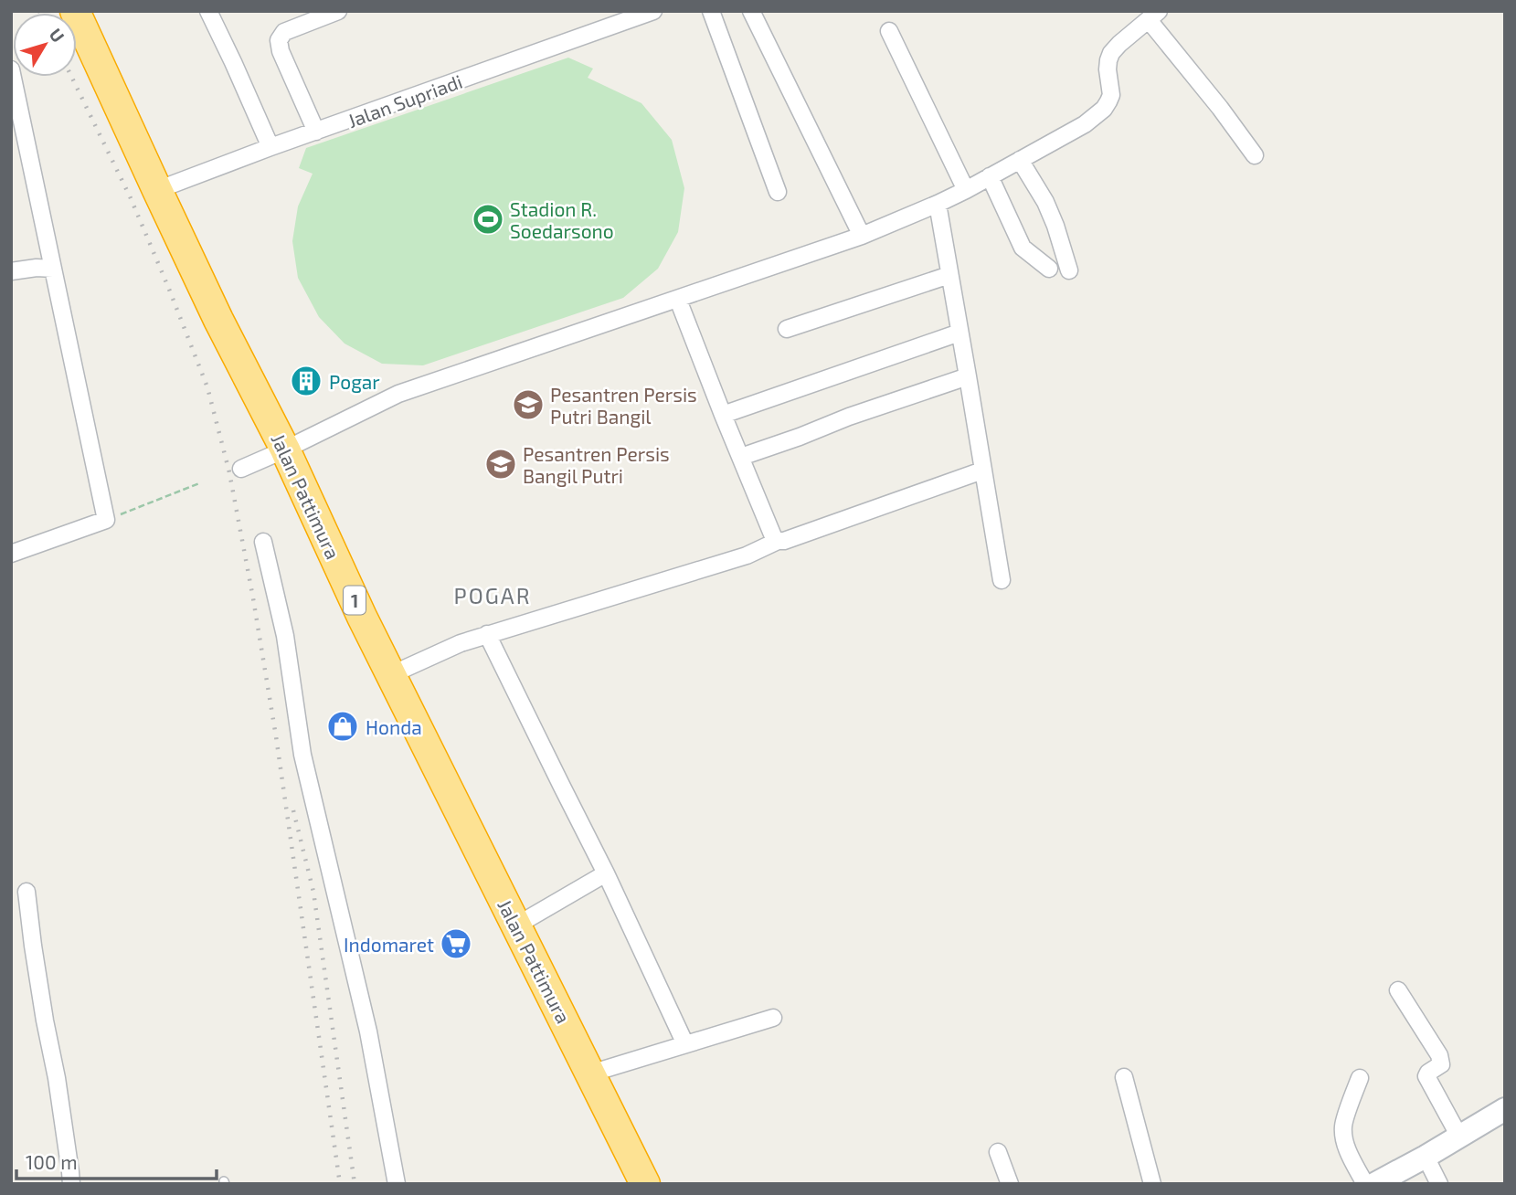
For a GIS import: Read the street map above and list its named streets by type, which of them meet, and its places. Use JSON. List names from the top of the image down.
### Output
{
  "streets": {
    "highway": ["Jalan Pattimura", "1"],
    "street": ["Jalan Supriadi"]
  },
  "crossings": [
    ["Jalan Supriadi", "Jalan Pattimura"]
  ],
  "districts": ["POGAR"],
  "places": {
    "sports": ["Stadion R. Soedarsono"],
    "building": ["Pogar"],
    "school or university": ["Pesantren Persis Putri Bangil", "Pesantren Persis Bangil Putri"],
    "shop": ["Honda"],
    "supermarket": ["Indomaret"]
  },
  "scale_bar": "100 m",
  "north": "top right"
}
